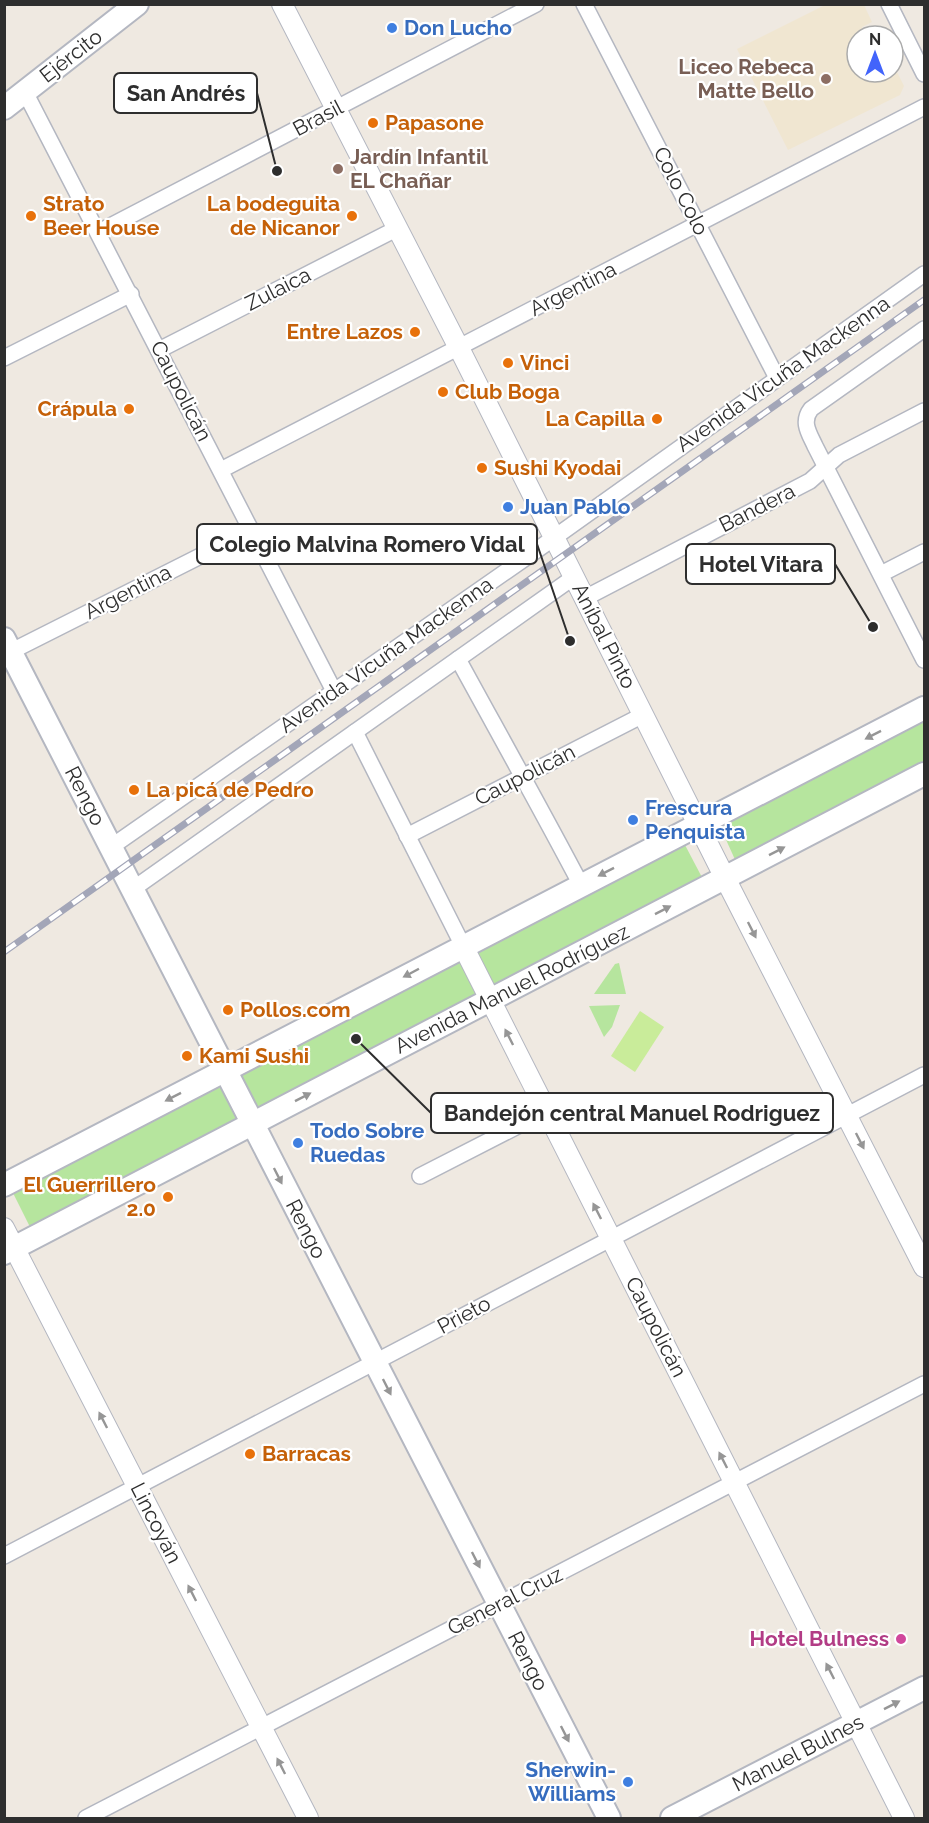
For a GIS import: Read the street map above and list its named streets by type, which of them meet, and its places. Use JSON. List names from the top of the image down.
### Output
{
  "streets": {
    "main road": [
      "Ejército",
      "Rengo",
      "Avenida Manuel Rodríguez",
      "Manuel Bulnes"
    ],
    "street": [
      "Brasil",
      "Colo Colo",
      "Zulaica",
      "Argentina",
      "Avenida Vicuña Mackenna",
      "Caupolicán",
      "Bandera",
      "Aníbal Pinto",
      "Prieto",
      "Lincoyán",
      "General Cruz"
    ]
  },
  "crossings": [
    ["Ejército", "Caupolicán"],
    ["Brasil", "Caupolicán"],
    ["Brasil", "Aníbal Pinto"],
    ["Colo Colo", "Argentina"],
    ["Colo Colo", "Avenida Vicuña Mackenna"],
    ["Zulaica", "Caupolicán"],
    ["Zulaica", "Aníbal Pinto"],
    ["Argentina", "Caupolicán"],
    ["Argentina", "Aníbal Pinto"],
    ["Argentina", "Rengo"],
    ["Avenida Vicuña Mackenna", "Caupolicán"],
    ["Avenida Vicuña Mackenna", "Aníbal Pinto"],
    ["Avenida Vicuña Mackenna", "Rengo"],
    ["Caupolicán", "Aníbal Pinto"],
    ["Caupolicán", "Avenida Manuel Rodríguez"],
    ["Caupolicán", "Prieto"],
    ["Caupolicán", "General Cruz"],
    ["Caupolicán", "Manuel Bulnes"],
    ["Bandera", "Aníbal Pinto"],
    ["Aníbal Pinto", "Avenida Manuel Rodríguez"],
    ["Aníbal Pinto", "Prieto"],
    ["Rengo", "Avenida Manuel Rodríguez"],
    ["Rengo", "Prieto"],
    ["Rengo", "General Cruz"],
    ["Avenida Manuel Rodríguez", "Lincoyán"],
    ["Prieto", "Lincoyán"],
    ["Lincoyán", "General Cruz"]
  ],
  "one_way": ["Caupolicán", "Rengo", "Lincoyán"],
  "places": [
    "Don Lucho",
    "Liceo Rebeca Matte Bello",
    "Papasone",
    "Jardín Infantil EL Chañar",
    "San Andrés",
    "Strato Beer House",
    "La bodeguita de Nicanor",
    "Entre Lazos",
    "Vinci",
    "Club Boga",
    "Crápula",
    "La Capilla",
    "Sushi Kyodai",
    "Juan Pablo",
    "Hotel Vitara",
    "Colegio Malvina Romero Vidal",
    "La picá de Pedro",
    "Frescura Penquista",
    "Pollos.com",
    "Bandejón central Manuel Rodriguez",
    "Kami Sushi",
    "Todo Sobre Ruedas",
    "El Guerrillero 2.0",
    "Barracas",
    "Hotel Bulness",
    "Sherwin- Williams"
  ],
  "north": "top"
}
